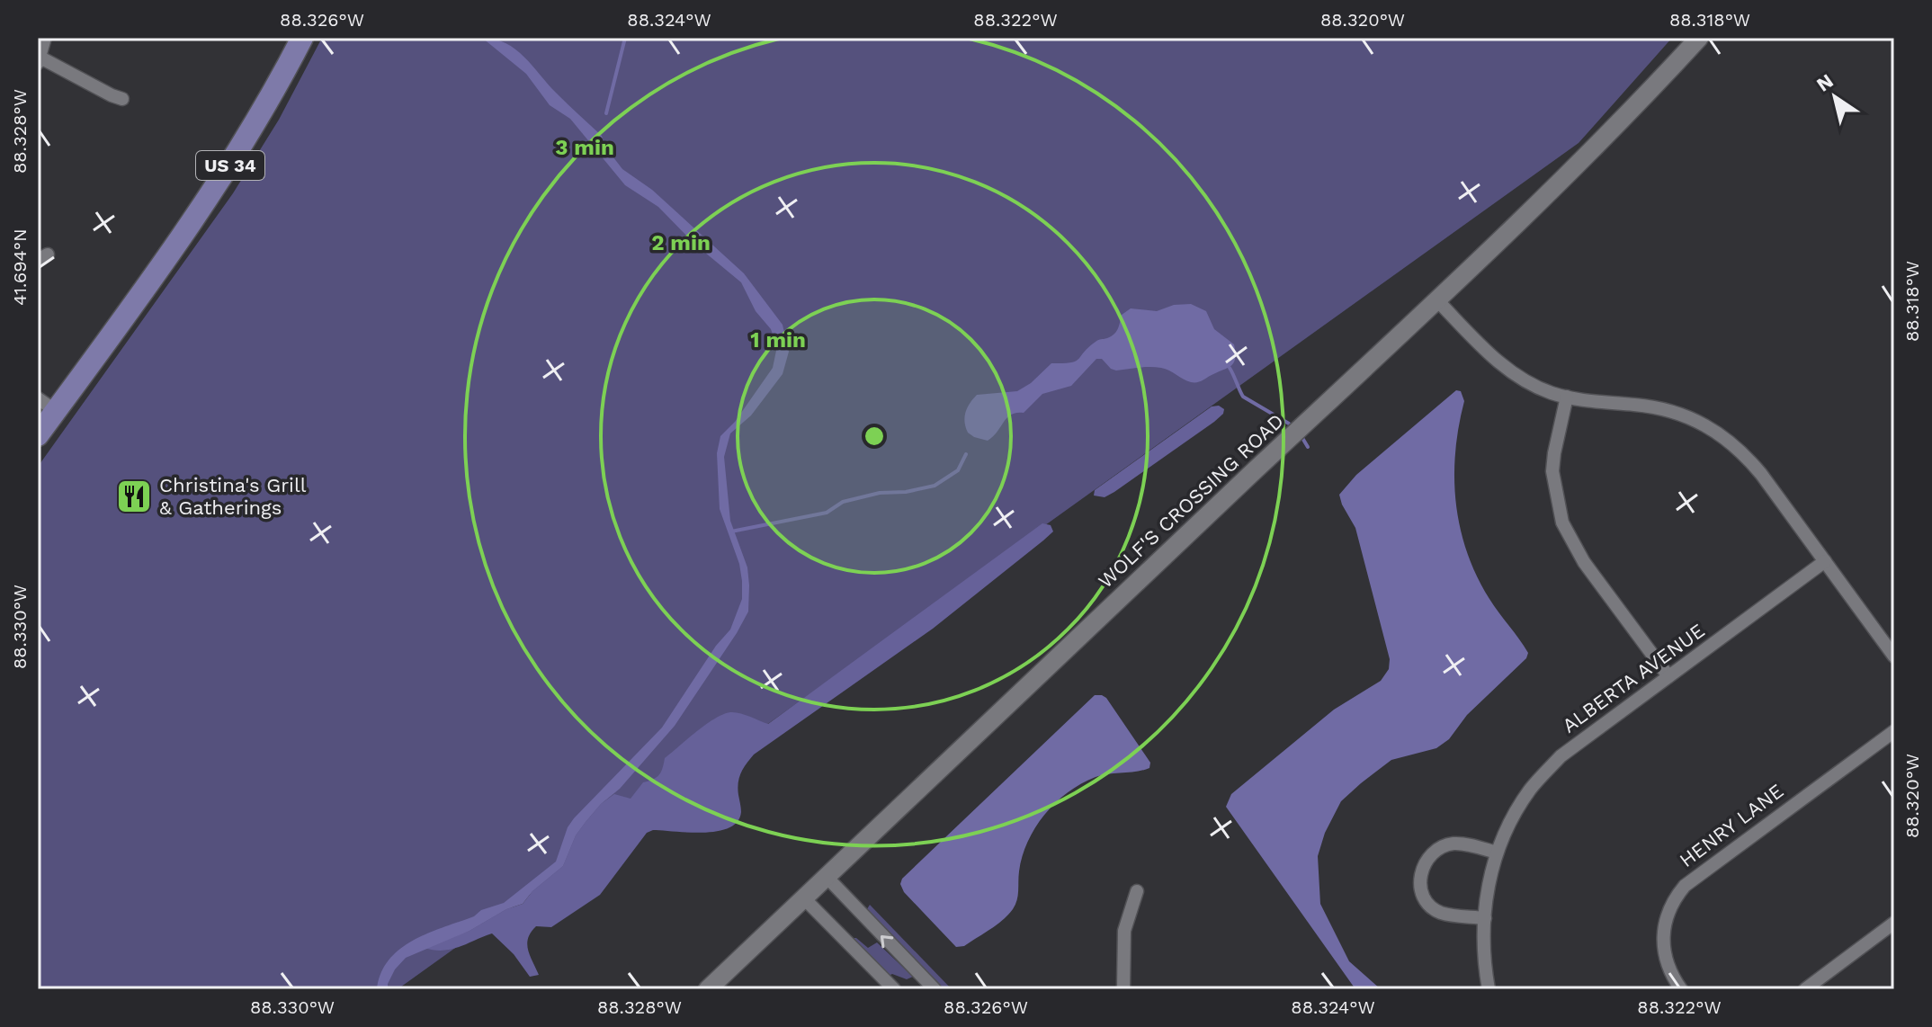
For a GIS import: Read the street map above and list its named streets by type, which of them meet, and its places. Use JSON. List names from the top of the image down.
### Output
{
  "streets": {
    "main road": ["US 34", "WOLF'S CROSSING ROAD"],
    "street": ["ALBERTA AVENUE", "HENRY LANE"]
  },
  "places": {
    "restaurant": ["Christina's Grill & Gatherings"]
  },
  "north": "top left",
  "coordinates": [
    "88.326°W",
    "88.324°W",
    "88.322°W",
    "88.320°W",
    "88.318°W",
    "88.328°W",
    "41.694°N",
    "88.330°W"
  ],
  "rings": ["3 min", "2 min", "1 min"]
}
